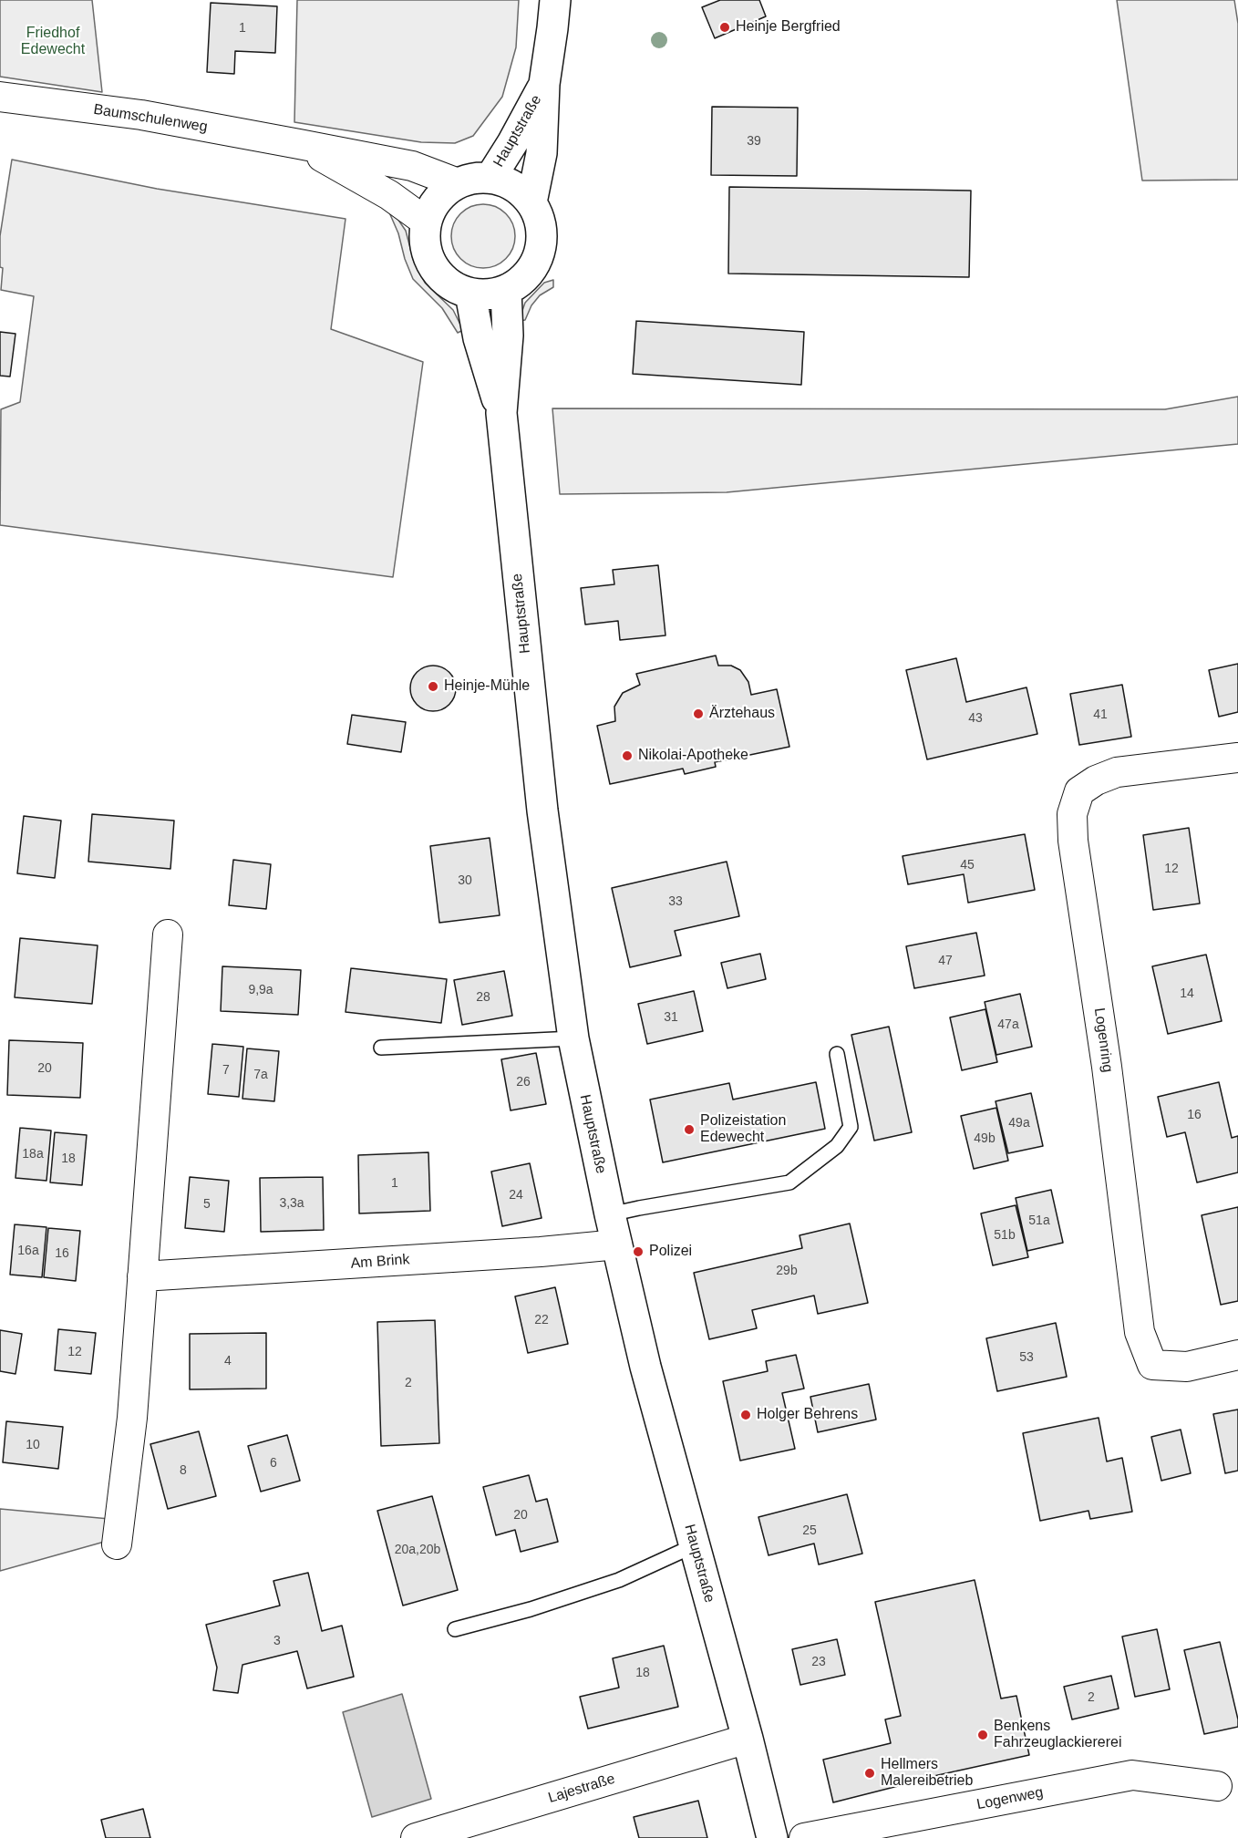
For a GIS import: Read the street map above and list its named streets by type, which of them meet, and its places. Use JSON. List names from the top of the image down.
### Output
{
  "streets": {
    "main road": ["Hauptstraße"],
    "street": [
      "Baumschulenweg",
      "Logenring",
      "Am Brink",
      "Lajestraße",
      "Logenweg"
    ]
  },
  "crossings": [
    ["Baumschulenweg", "Hauptstraße"],
    ["Hauptstraße", "Am Brink"],
    ["Hauptstraße", "Lajestraße"]
  ],
  "parks": ["Friedhof Edewecht"],
  "places": [
    "Heinje Bergfried",
    "Heinje-Mühle",
    "Ärztehaus",
    "Nikolai-Apotheke",
    "Polizeistation Edewecht",
    "Polizei",
    "Holger Behrens",
    "Benkens Fahrzeuglackiererei",
    "Hellmers Malereibetrieb"
  ],
  "house_numbers": [
    "1",
    "39",
    "41",
    "43",
    "45",
    "12",
    "30",
    "33",
    "47",
    "9,9a",
    "14",
    "28",
    "31",
    "47a",
    "20",
    "7",
    "7a",
    "26",
    "16",
    "49a",
    "49b",
    "18a",
    "18",
    "1",
    "24",
    "3,3a",
    "5",
    "51a",
    "51b",
    "16a",
    "16",
    "29b",
    "22",
    "12",
    "53",
    "4",
    "2",
    "10",
    "6",
    "8",
    "20",
    "25",
    "20a,20b",
    "3",
    "23",
    "18",
    "2"
  ]
}
